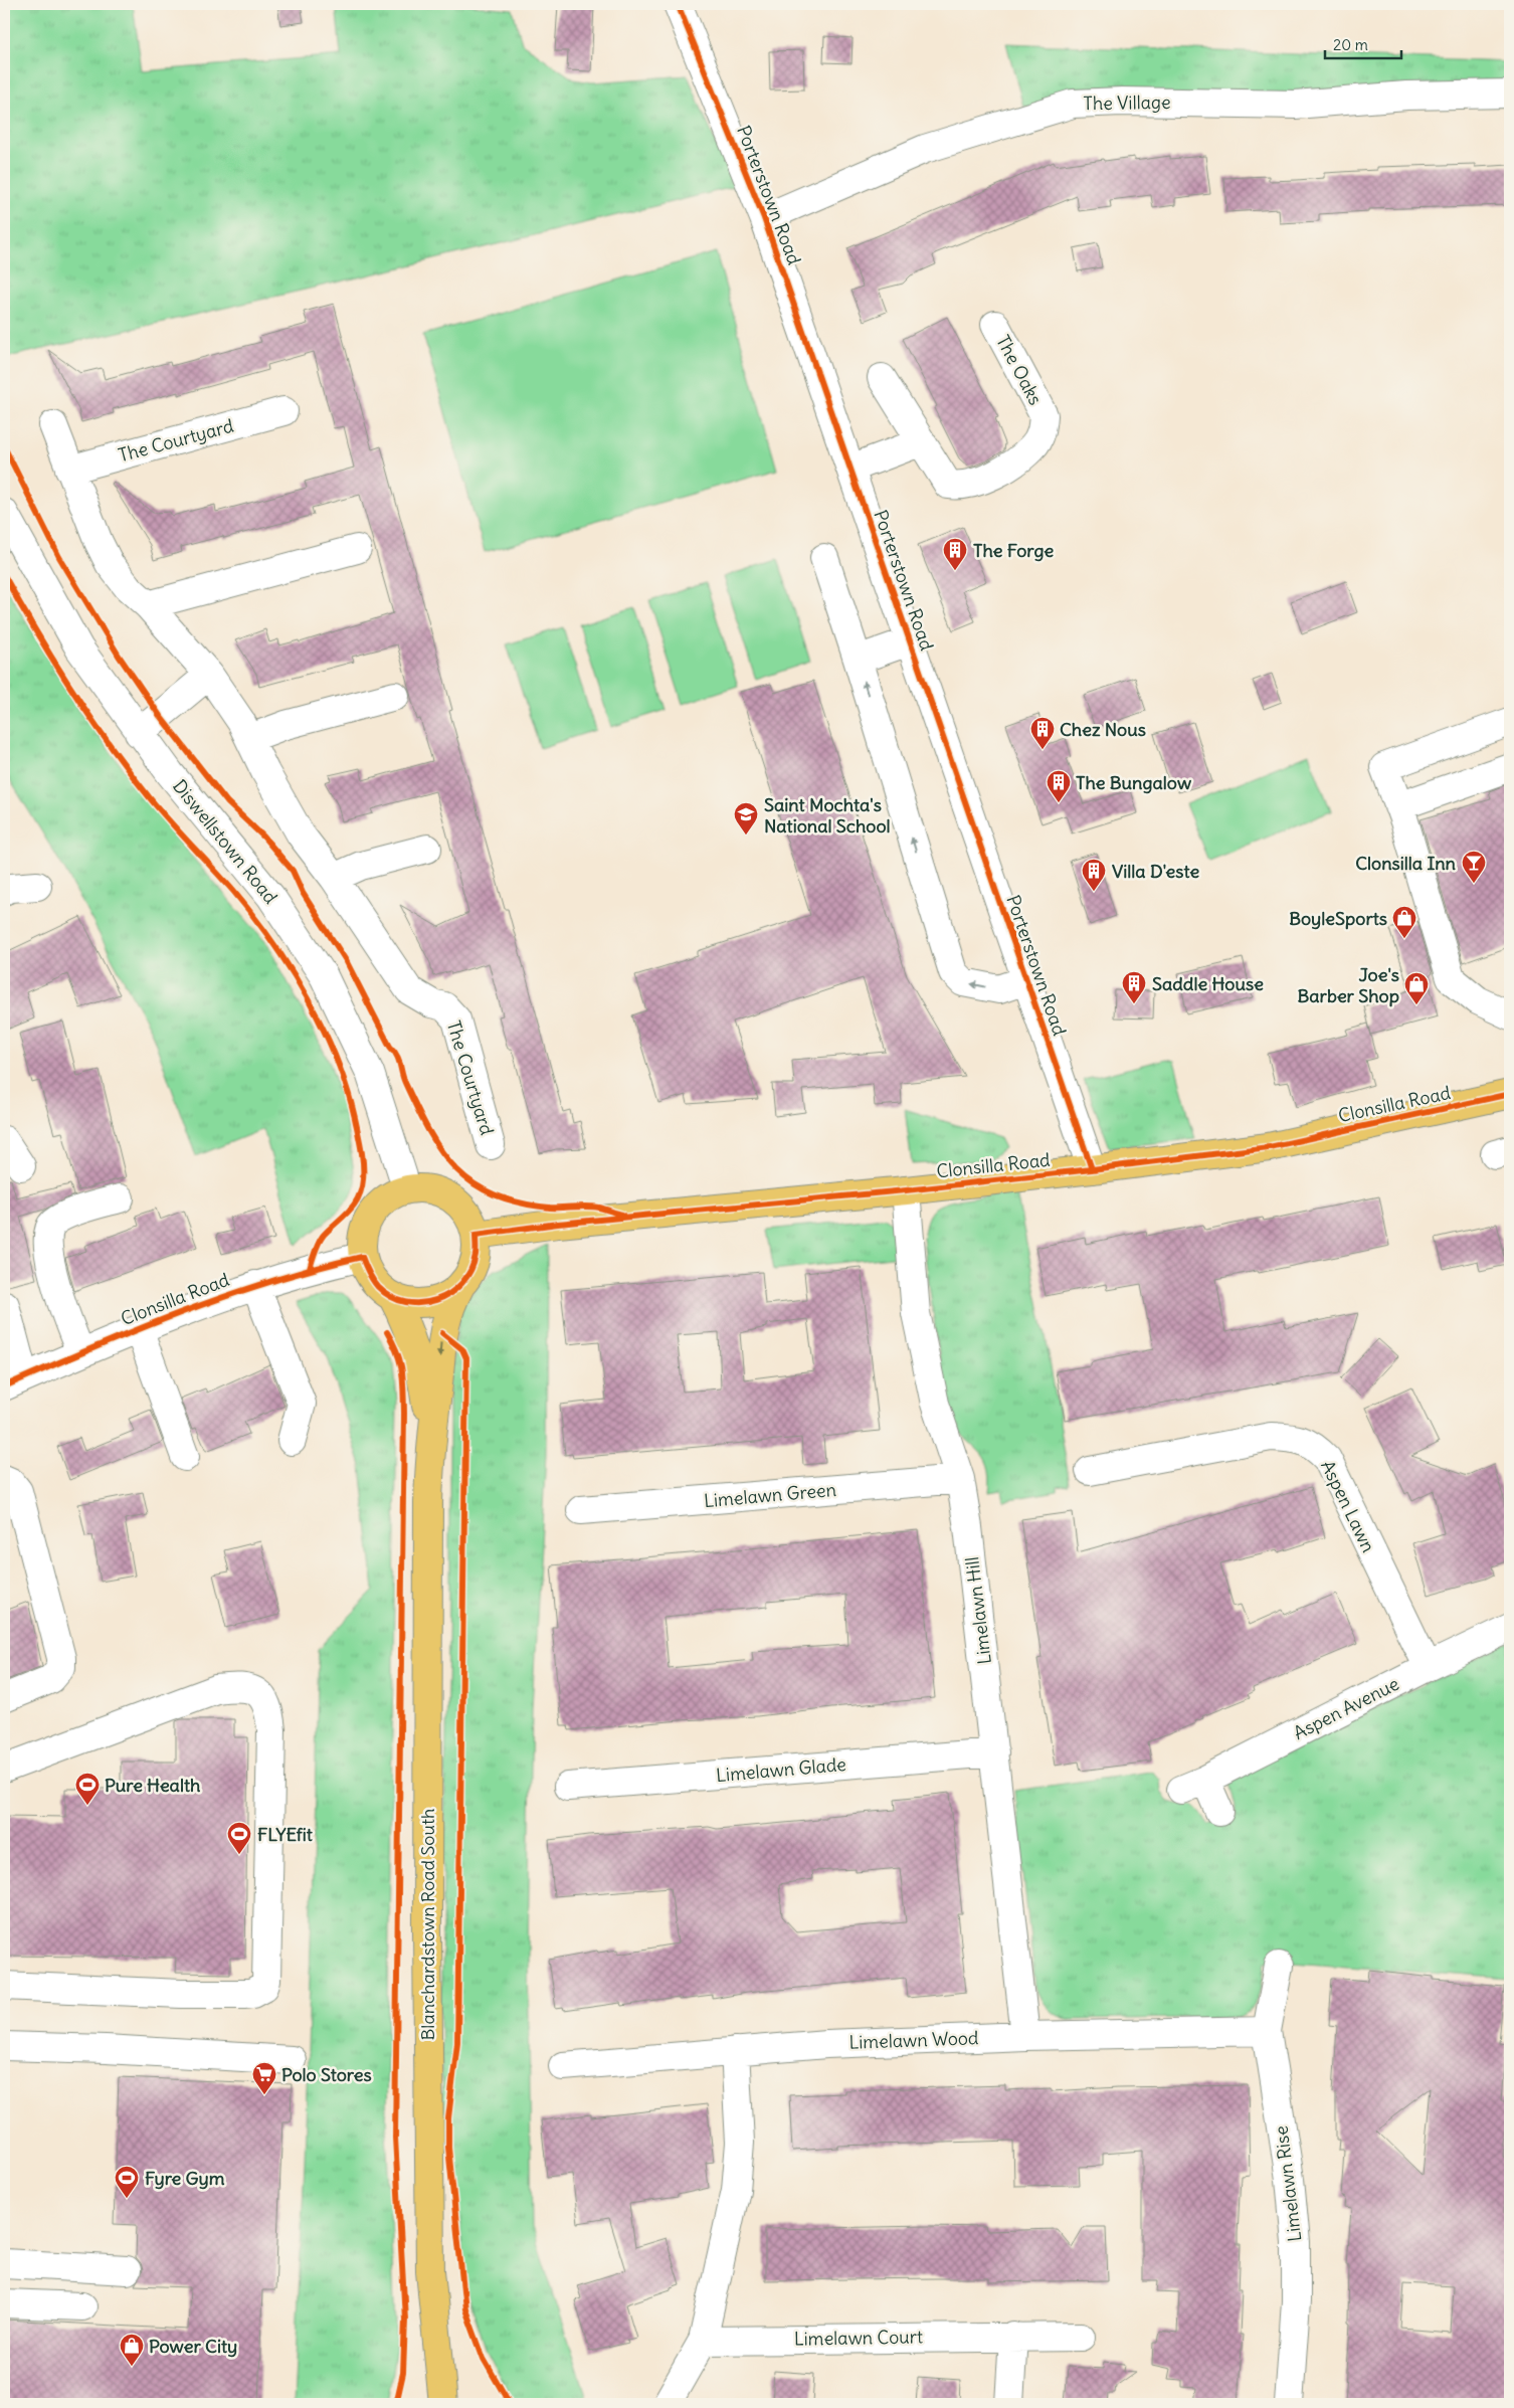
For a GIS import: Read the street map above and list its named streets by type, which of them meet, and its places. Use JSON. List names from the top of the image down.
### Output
{
  "streets": {
    "main road": ["Clonsilla Road", "Blanchardstown Road South"],
    "street": [
      "The Village",
      "Porterstown Road",
      "The Oaks",
      "The Courtyard",
      "Diswellstown Road",
      "Limelawn Green",
      "Aspen Lawn",
      "Limelawn Hill",
      "Aspen Avenue",
      "Limelawn Glade",
      "Limelawn Wood",
      "Limelawn Rise",
      "Limelawn Court"
    ]
  },
  "crossings": [
    ["The Village", "Porterstown Road"],
    ["Porterstown Road", "Clonsilla Road"],
    ["Diswellstown Road", "Clonsilla Road"],
    ["Diswellstown Road", "Blanchardstown Road South"],
    ["Clonsilla Road", "Limelawn Hill"],
    ["Clonsilla Road", "Blanchardstown Road South"],
    ["Limelawn Green", "Limelawn Hill"],
    ["Aspen Lawn", "Aspen Avenue"],
    ["Limelawn Hill", "Limelawn Glade"],
    ["Limelawn Hill", "Limelawn Wood"],
    ["Limelawn Wood", "Limelawn Rise"]
  ],
  "places": {
    "building": [
      "The Forge",
      "Chez Nous",
      "The Bungalow",
      "Villa D'este",
      "Saddle House"
    ],
    "school or university": ["Saint Mochta's National School"],
    "bar": ["Clonsilla Inn"],
    "shop": ["BoyleSports", "Joe's Barber Shop", "Power City"],
    "sports": ["Pure Health", "FLYEfit", "Fyre Gym"],
    "supermarket": ["Polo Stores"]
  },
  "scale_bar": "20 m"
}
